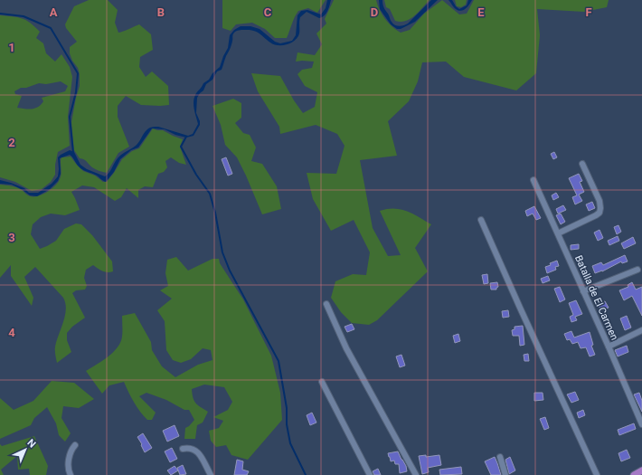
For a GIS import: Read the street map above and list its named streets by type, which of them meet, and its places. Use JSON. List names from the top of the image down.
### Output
{
  "streets": {
    "street": ["Batalla de El Carmen"]
  },
  "north": "top right",
  "grid": {
    "columns": [
      "A",
      "B",
      "C",
      "D",
      "E",
      "F"
    ],
    "rows": [
      "1",
      "2",
      "3",
      "4"
    ]
  }
}
